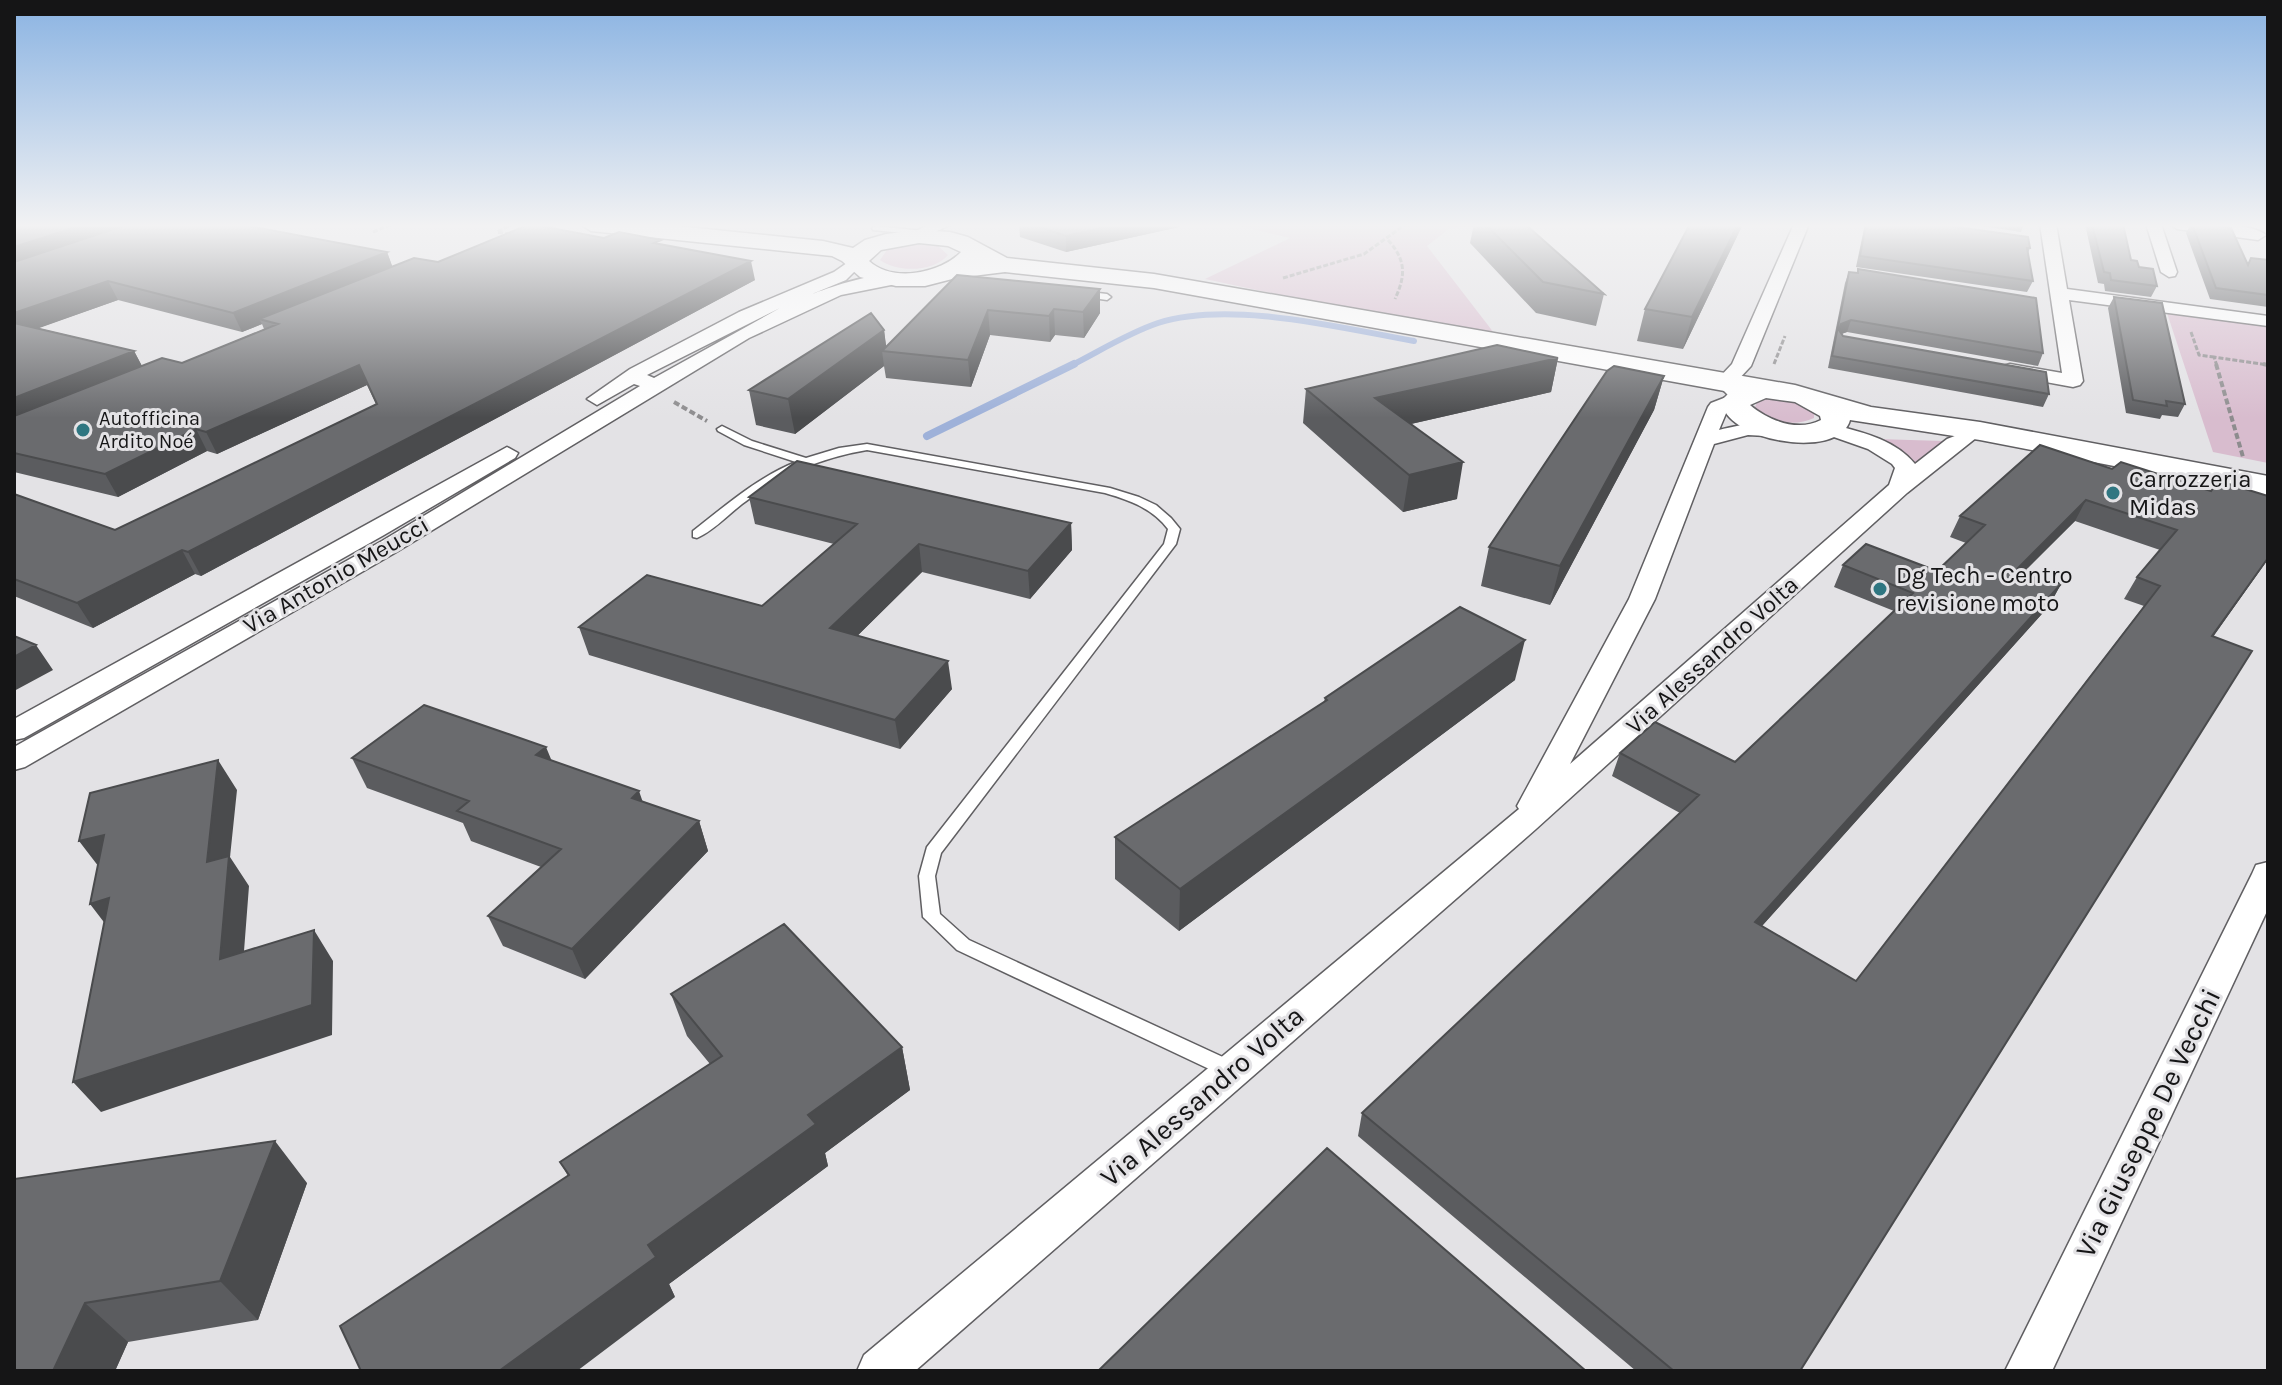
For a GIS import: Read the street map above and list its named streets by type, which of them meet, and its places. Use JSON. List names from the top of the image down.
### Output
{
  "streets": {
    "street": ["Via Antonio Meucci", "Via Alessandro Volta", "Via Giuseppe De Vecchi"]
  },
  "places": ["Autofficina Ardito Noé", "Carrozzeria Midas", "Dg Tech - Centro revisione moto"]
}
